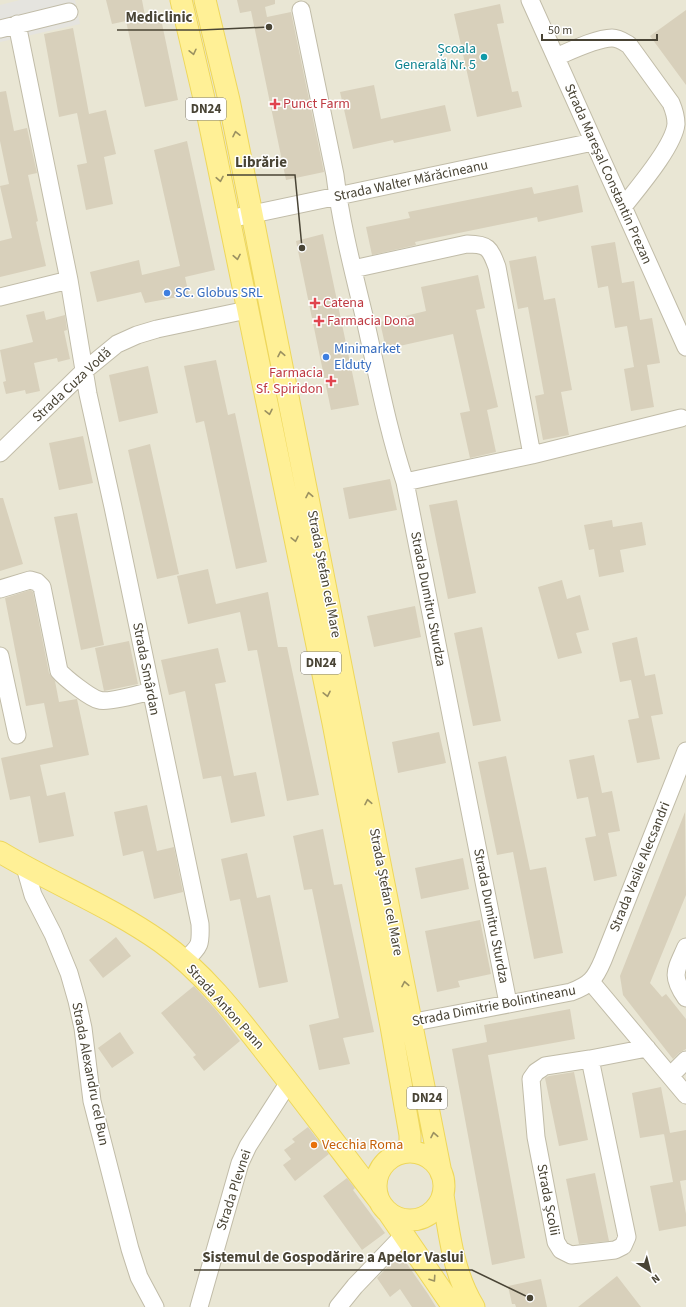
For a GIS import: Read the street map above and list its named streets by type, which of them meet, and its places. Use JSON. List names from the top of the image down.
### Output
{
  "streets": {
    "main road": ["DN24", "Strada Ștefan cel Mare", "Strada Anton Pann"],
    "street": [
      "Strada Mareșal Constantin Prezan",
      "Strada Walter Mărăcineanu",
      "Strada Cuza Vodă",
      "Strada Dumitru Sturdza",
      "Strada Smârdan",
      "Strada Vasile Alecsandri",
      "Strada Dimitrie Bolintineanu",
      "Strada Alexandru cel Bun",
      "Strada Plevnei",
      "Strada Școlii"
    ]
  },
  "crossings": [
    ["Strada Mareșal Constantin Prezan", "Strada Walter Mărăcineanu"],
    ["Strada Walter Mărăcineanu", "Strada Ștefan cel Mare"],
    ["Strada Walter Mărăcineanu", "Strada Dumitru Sturdza"],
    ["Strada Cuza Vodă", "Strada Ștefan cel Mare"],
    ["Strada Cuza Vodă", "Strada Smârdan"],
    ["Strada Ștefan cel Mare", "Strada Dimitrie Bolintineanu"],
    ["Strada Ștefan cel Mare", "Strada Anton Pann"],
    ["Strada Dumitru Sturdza", "Strada Dimitrie Bolintineanu"],
    ["Strada Smârdan", "Strada Anton Pann"],
    ["Strada Vasile Alecsandri", "Strada Dimitrie Bolintineanu"],
    ["Strada Dimitrie Bolintineanu", "Strada Școlii"],
    ["Strada Anton Pann", "Strada Alexandru cel Bun"],
    ["Strada Anton Pann", "Strada Plevnei"]
  ],
  "places": {
    "other": [
      "Mediclinic",
      "Școala Generală Nr. 5",
      "Librărie",
      "SC. Globus SRL",
      "Minimarket Elduty",
      "Vecchia Roma",
      "Sistemul de Gospodărire a Apelor Vaslui"
    ],
    "health": [
      "Punct Farm",
      "Catena",
      "Farmacia Dona",
      "Farmacia Sf. Spiridon"
    ]
  },
  "scale_bar": "50 m",
  "north": "bottom right"
}
